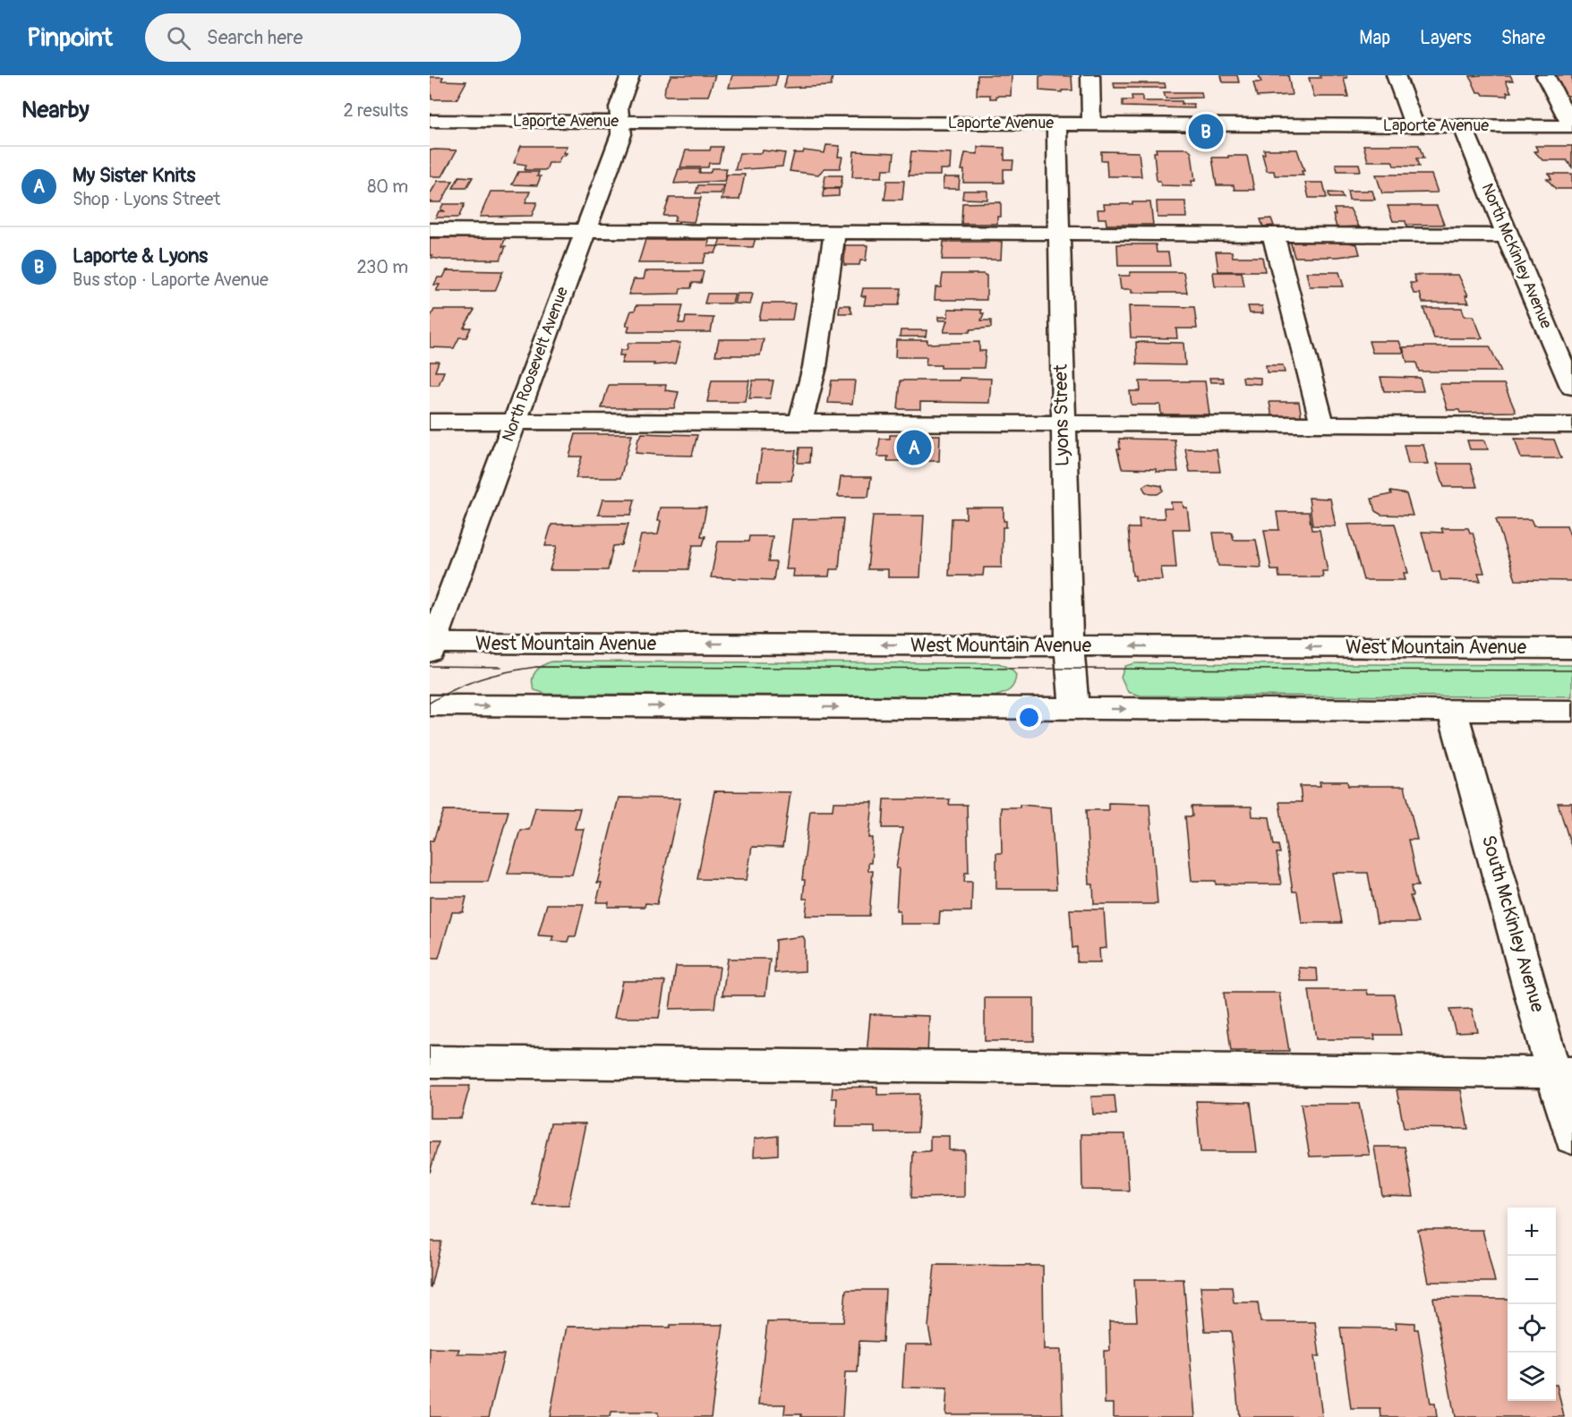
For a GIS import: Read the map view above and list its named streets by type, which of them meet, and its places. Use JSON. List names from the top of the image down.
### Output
{
  "streets": {
    "street": [
      "Laporte Avenue",
      "North McKinley Avenue",
      "North Roosevelt Avenue",
      "Lyons Street",
      "West Mountain Avenue",
      "South McKinley Avenue"
    ]
  },
  "crossings": [
    ["Laporte Avenue", "North McKinley Avenue"],
    ["Laporte Avenue", "North Roosevelt Avenue"],
    ["Laporte Avenue", "Lyons Street"],
    ["North Roosevelt Avenue", "West Mountain Avenue"],
    ["Lyons Street", "West Mountain Avenue"]
  ],
  "page": {
    "header": "Pinpoint",
    "search": "Search here",
    "nav": ["Map", "Layers", "Share"],
    "heading": ["Nearby", "2 results"],
    "pins": ["B", "A"],
    "list": [
      {
        "mark": "A",
        "name": "My Sister Knits",
        "note": "Shop · Lyons Street",
        "value": "80 m"
      },
      {
        "mark": "B",
        "name": "Laporte & Lyons",
        "note": "Bus stop · Laporte Avenue",
        "value": "230 m"
      }
    ],
    "map_buttons": ["+", "−"]
  }
}
